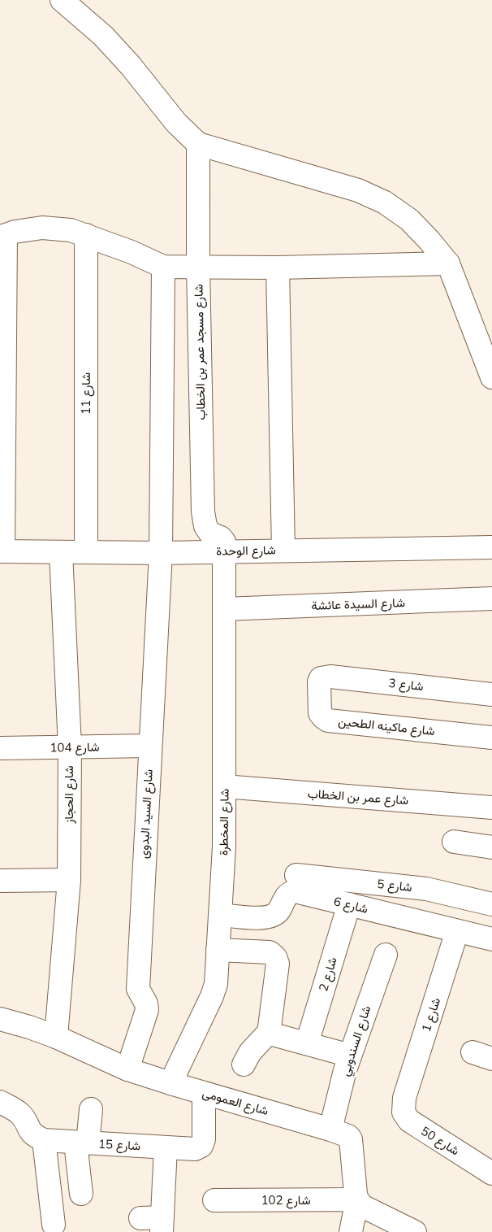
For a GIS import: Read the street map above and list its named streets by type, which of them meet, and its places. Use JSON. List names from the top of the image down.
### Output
{
  "streets": {
    "street": [
      "شارع مسجد عمر بن الخطاب",
      "شارع 11",
      "شارع الوحدة",
      "شارع السيدة عائشة",
      "شارع 3",
      "شارع ماكينه الطحين",
      "شارع 104",
      "شارع الحجاز",
      "شارع عمر بن الخطاب",
      "شارع السيد البدوى",
      "شارع المخطرة",
      "شارع 5",
      "شارع 6",
      "شارع 2",
      "شارع 1",
      "شارع السندوبي",
      "شارع العمومى",
      "شارع 50",
      "شارع 15",
      "شارع 102"
    ]
  },
  "crossings": [
    ["شارع مسجد عمر بن الخطاب", "شارع الوحدة"],
    ["شارع مسجد عمر بن الخطاب", "شارع المخطرة"],
    ["شارع 11", "شارع الوحدة"],
    ["شارع الوحدة", "شارع الحجاز"],
    ["شارع الوحدة", "شارع السيد البدوى"],
    ["شارع الوحدة", "شارع المخطرة"],
    ["شارع السيدة عائشة", "شارع المخطرة"],
    ["شارع 3", "شارع ماكينه الطحين"],
    ["شارع 104", "شارع الحجاز"],
    ["شارع 104", "شارع السيد البدوى"],
    ["شارع الحجاز", "شارع العمومى"],
    ["شارع عمر بن الخطاب", "شارع المخطرة"],
    ["شارع السيد البدوى", "شارع العمومى"],
    ["شارع المخطرة", "شارع 6"],
    ["شارع المخطرة", "شارع العمومى"],
    ["شارع 6", "شارع 2"],
    ["شارع 6", "شارع 1"],
    ["شارع 1", "شارع 50"],
    ["شارع السندوبي", "شارع العمومى"],
    ["شارع العمومى", "شارع 15"],
    ["شارع العمومى", "شارع 102"]
  ]
}
